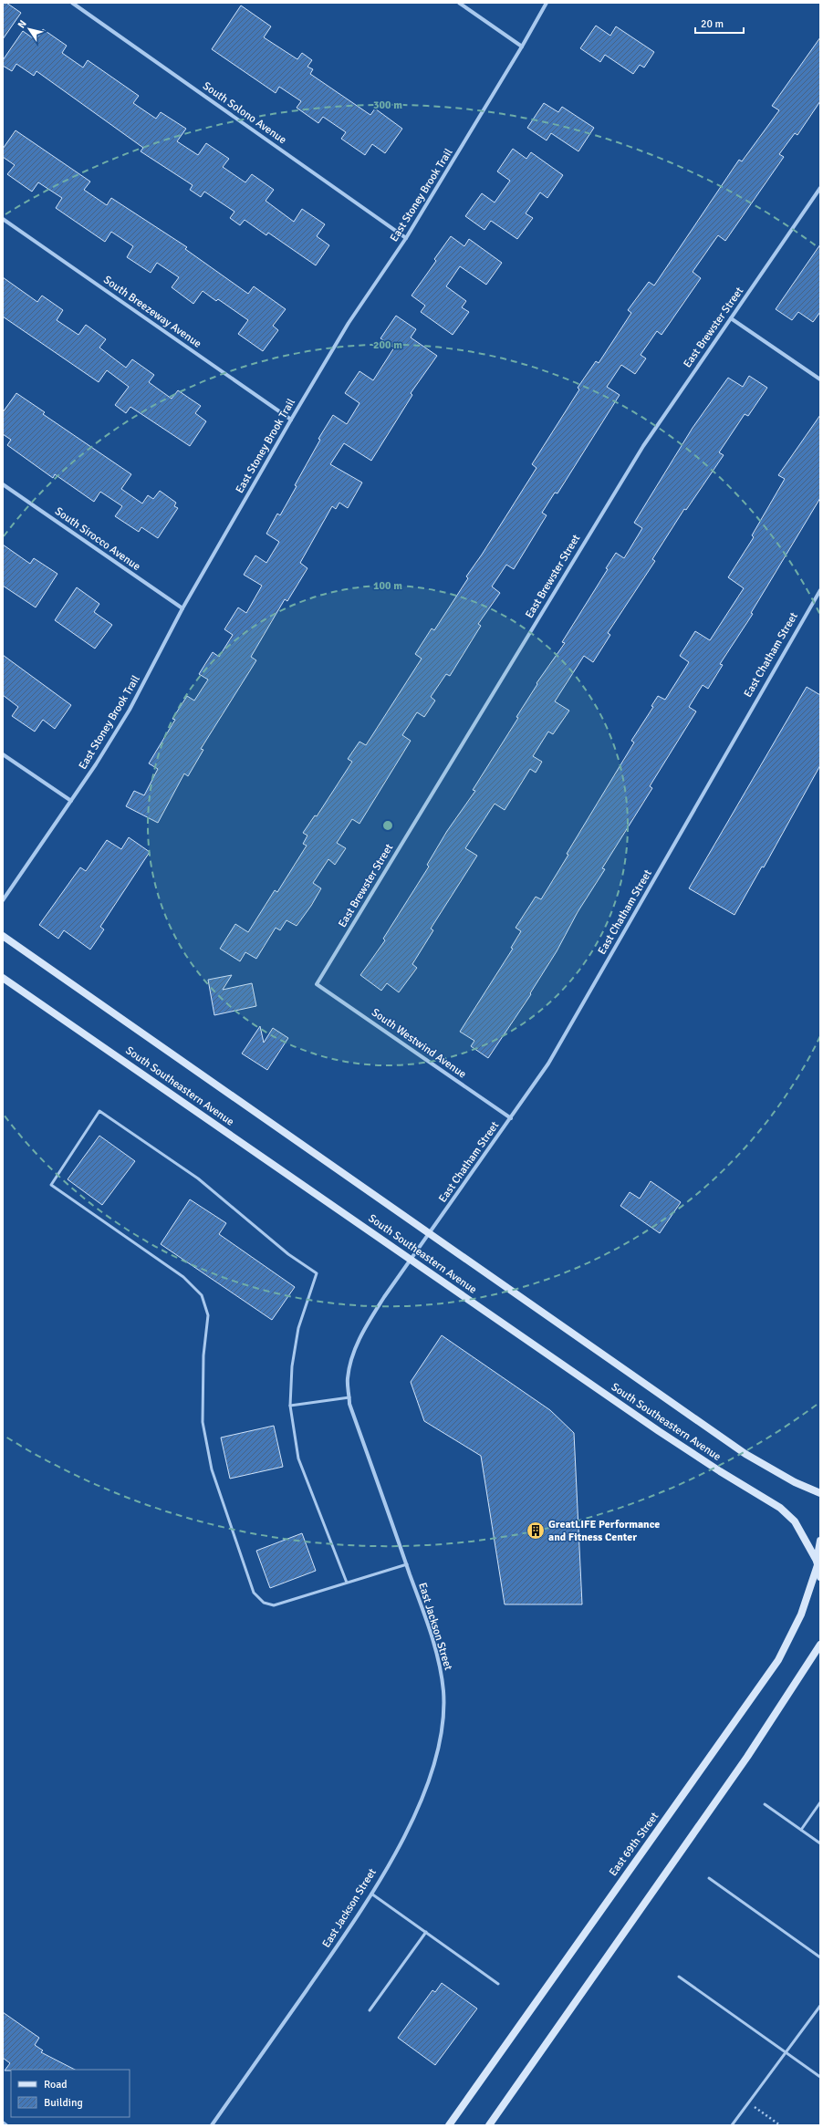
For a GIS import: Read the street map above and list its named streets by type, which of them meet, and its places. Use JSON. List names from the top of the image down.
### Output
{
  "streets": {
    "main road": ["South Southeastern Avenue", "East 69th Street"],
    "street": [
      "South Solono Avenue",
      "East Stoney Brook Trail",
      "South Breezeway Avenue",
      "East Brewster Street",
      "South Sirocco Avenue",
      "East Chatham Street",
      "South Westwind Avenue",
      "East Jackson Street"
    ]
  },
  "crossings": [
    ["South Solono Avenue", "East Stoney Brook Trail"],
    ["East Stoney Brook Trail", "South Breezeway Avenue"],
    ["East Stoney Brook Trail", "South Sirocco Avenue"],
    ["East Brewster Street", "South Westwind Avenue"],
    ["East Chatham Street", "South Westwind Avenue"],
    ["East Chatham Street", "South Southeastern Avenue"],
    ["East Chatham Street", "East Jackson Street"],
    ["South Southeastern Avenue", "East Jackson Street"],
    ["South Southeastern Avenue", "East 69th Street"]
  ],
  "places": {
    "building": ["GreatLIFE Performance and Fitness Center"]
  },
  "legend": ["Road", "Building"],
  "scale_bar": "20 m",
  "north": "top left",
  "rings": ["300 m", "200 m", "100 m"]
}
